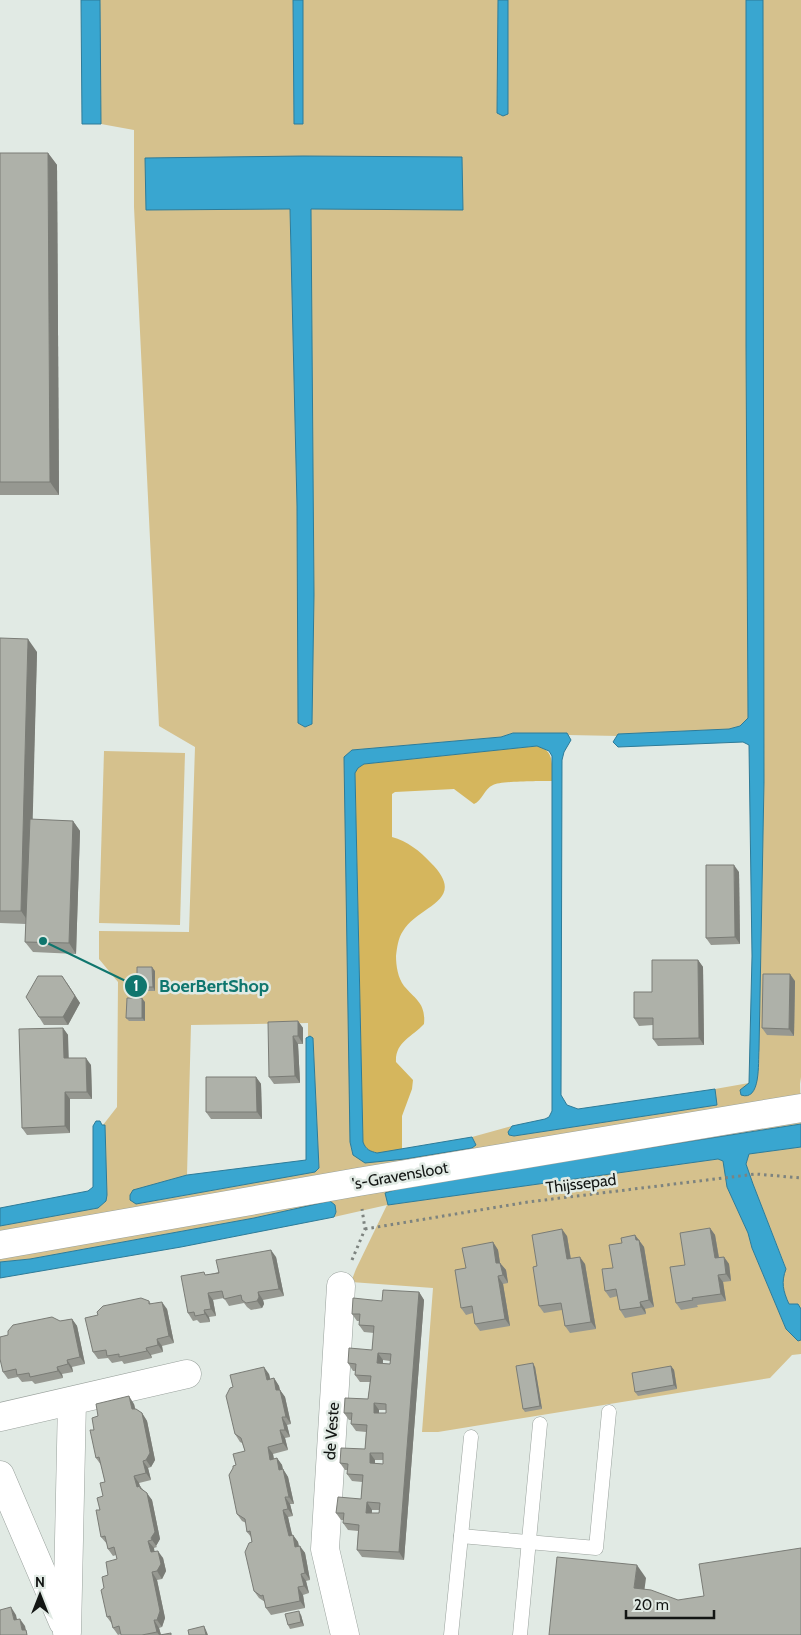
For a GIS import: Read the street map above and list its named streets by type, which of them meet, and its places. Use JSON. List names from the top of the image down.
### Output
{
  "streets": {
    "street": ["'s-Gravensloot", "de Veste"],
    "path": ["Thijssepad"]
  },
  "crossings": [
    ["Thijssepad", "de Veste"]
  ],
  "places": ["BoerBertShop"],
  "scale_bar": "20 m",
  "north": "top"
}
